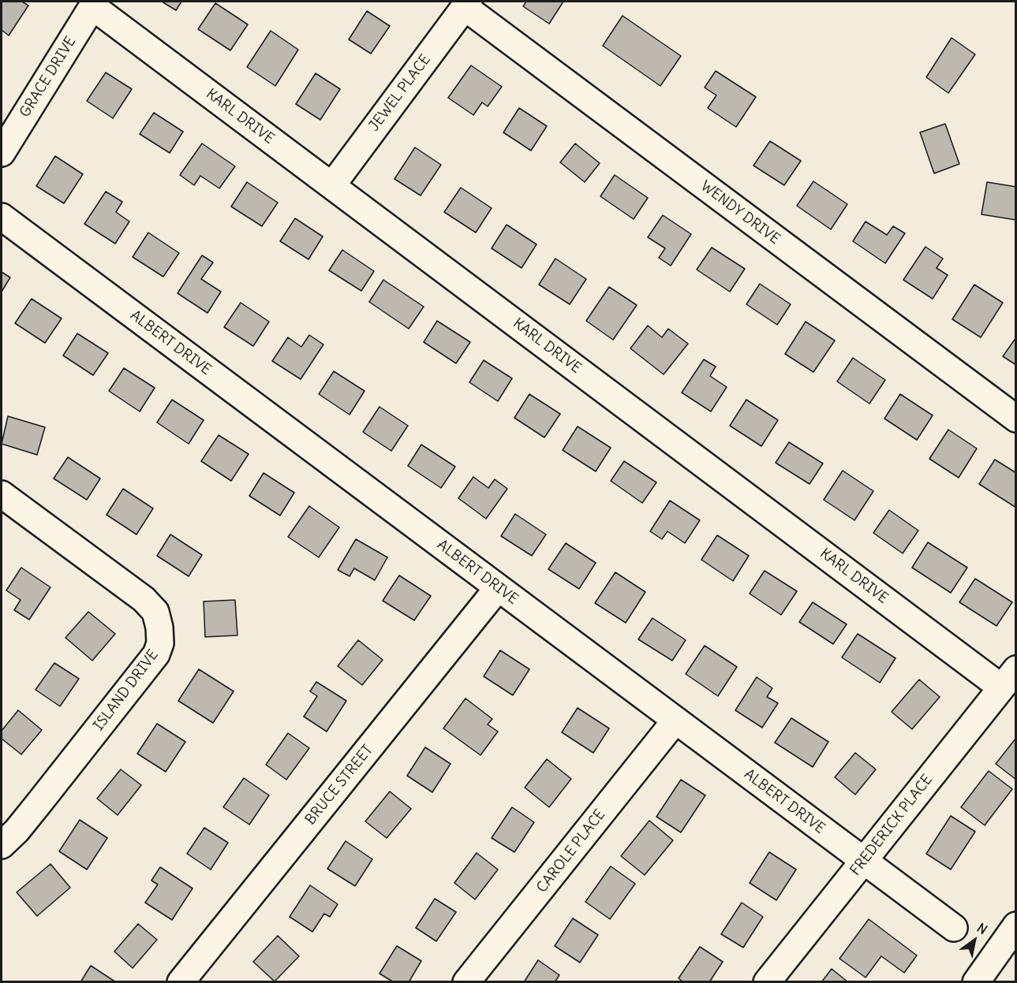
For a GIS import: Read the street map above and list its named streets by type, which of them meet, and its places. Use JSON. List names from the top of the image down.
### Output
{
  "streets": {
    "main road": [
      "GRACE DRIVE",
      "JEWEL PLACE",
      "KARL DRIVE",
      "WENDY DRIVE",
      "ALBERT DRIVE",
      "ISLAND DRIVE",
      "BRUCE STREET",
      "FREDERICK PLACE",
      "CAROLE PLACE"
    ]
  },
  "crossings": [
    ["GRACE DRIVE", "KARL DRIVE"],
    ["JEWEL PLACE", "KARL DRIVE"],
    ["JEWEL PLACE", "WENDY DRIVE"],
    ["KARL DRIVE", "FREDERICK PLACE"],
    ["ALBERT DRIVE", "BRUCE STREET"],
    ["ALBERT DRIVE", "FREDERICK PLACE"],
    ["ALBERT DRIVE", "CAROLE PLACE"]
  ],
  "north": "top right"
}
